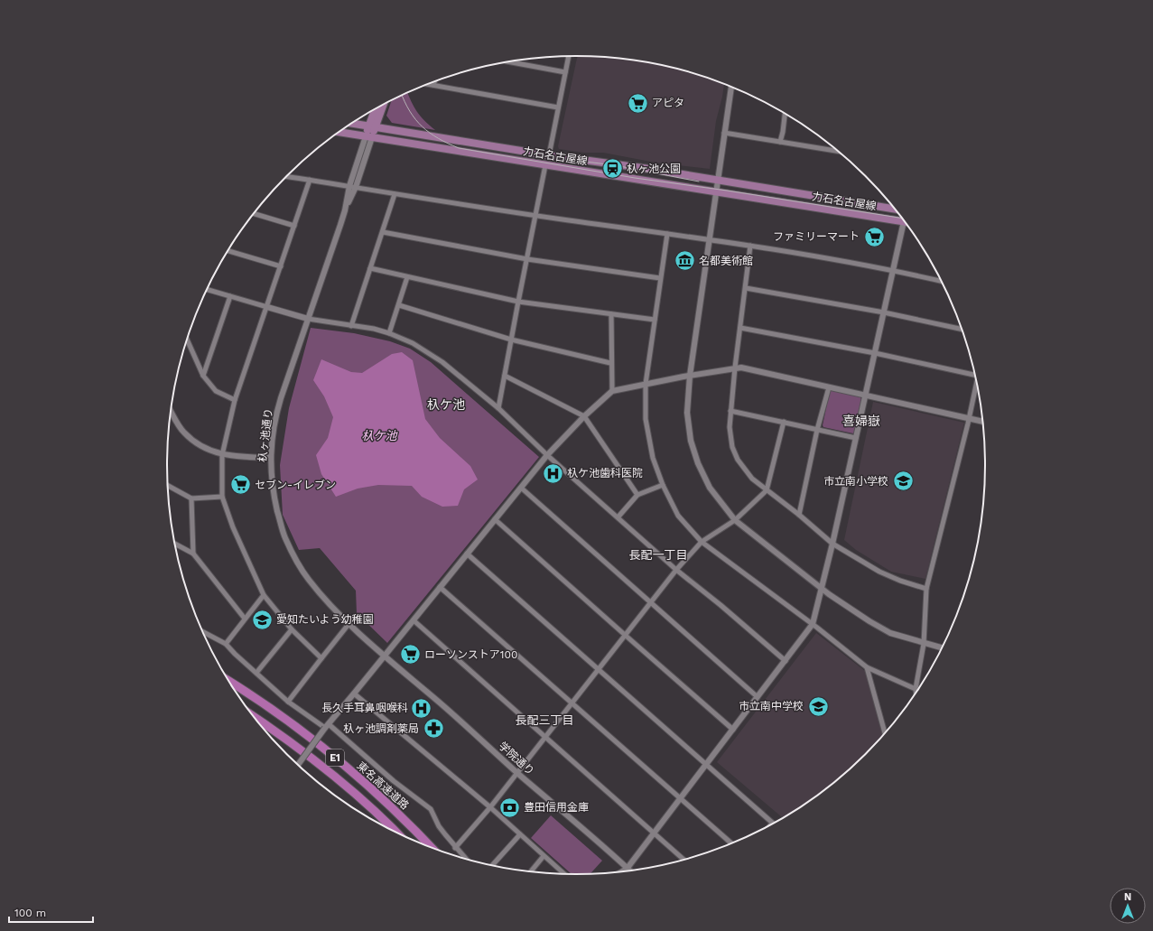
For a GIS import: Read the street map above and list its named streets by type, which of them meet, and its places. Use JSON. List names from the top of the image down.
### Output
{
  "streets": {
    "highway": ["E1", "東名高速道路"],
    "main road": ["力石名古屋線"],
    "street": ["杁ヶ池通り", "学院通り"]
  },
  "crossings": [
    ["力石名古屋線", "杁ヶ池通り"],
    ["杁ヶ池通り", "学院通り"]
  ],
  "districts": [
    "杁ケ池",
    "喜婦嶽",
    "長配一丁目",
    "長配三丁目"
  ],
  "water": ["杁ケ池"],
  "places": {
    "supermarket": [
      "アピタ",
      "ファミリーマート",
      "セブン-イレブン",
      "ローソンストア100"
    ],
    "station": ["杁ヶ池公園"],
    "museum": ["名都美術館"],
    "hospital": ["杁ケ池歯科医院", "長久手耳鼻咽喉科"],
    "school or university": ["市立南小学校", "愛知たいよう幼稚園", "市立南中学校"],
    "pharmacy": ["杁ヶ池調剤薬局"],
    "bank": ["豊田信用金庫"]
  },
  "scale_bar": "100 m",
  "north": "top"
}
